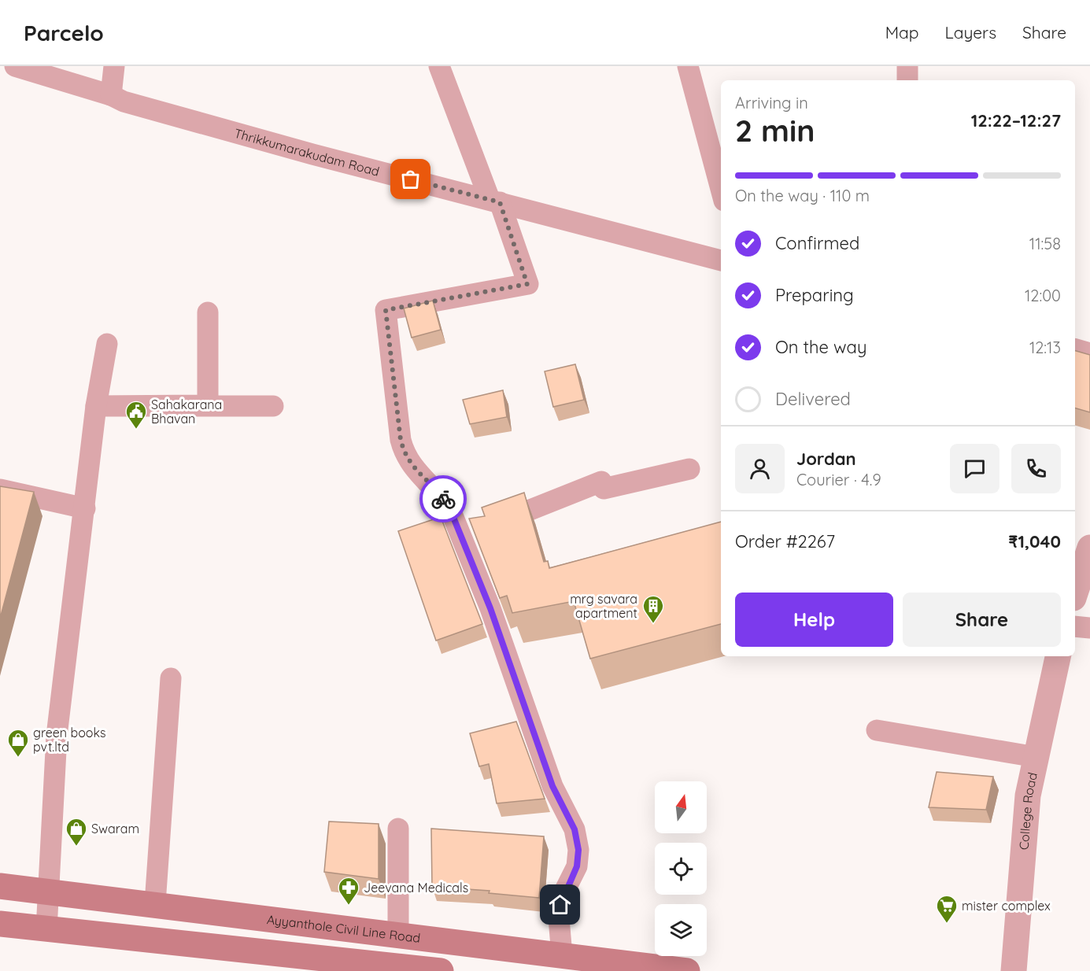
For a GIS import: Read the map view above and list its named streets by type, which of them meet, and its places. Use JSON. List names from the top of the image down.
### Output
{
  "streets": {
    "main road": ["Ayyanthole Civil Line Road"],
    "street": ["Thrikkumarakudam Road", "College Road"]
  },
  "places": {
    "public building": ["Sahakarana Bhavan"],
    "building": ["mrg savara apartment"],
    "shop": ["green books pvt.ltd", "Swaram"],
    "pharmacy": ["Jeevana Medicals"],
    "supermarket": ["mister complex"]
  },
  "north": "top",
  "page": {
    "header": "Parcelo",
    "nav": ["Map", "Layers", "Share"],
    "heading": ["2 min", "Arriving in", "12:22–12:27"],
    "panel": [
      "Jordan",
      "Courier · 4.9",
      "Order #2267",
      "₹1,040"
    ],
    "bar": "On the way · 110 m",
    "list": [
      ["Confirmed", "11:58"],
      ["Preparing", "12:00"],
      ["On the way", "12:13"],
      "Delivered"
    ],
    "buttons": ["Help", "Share"]
  }
}
